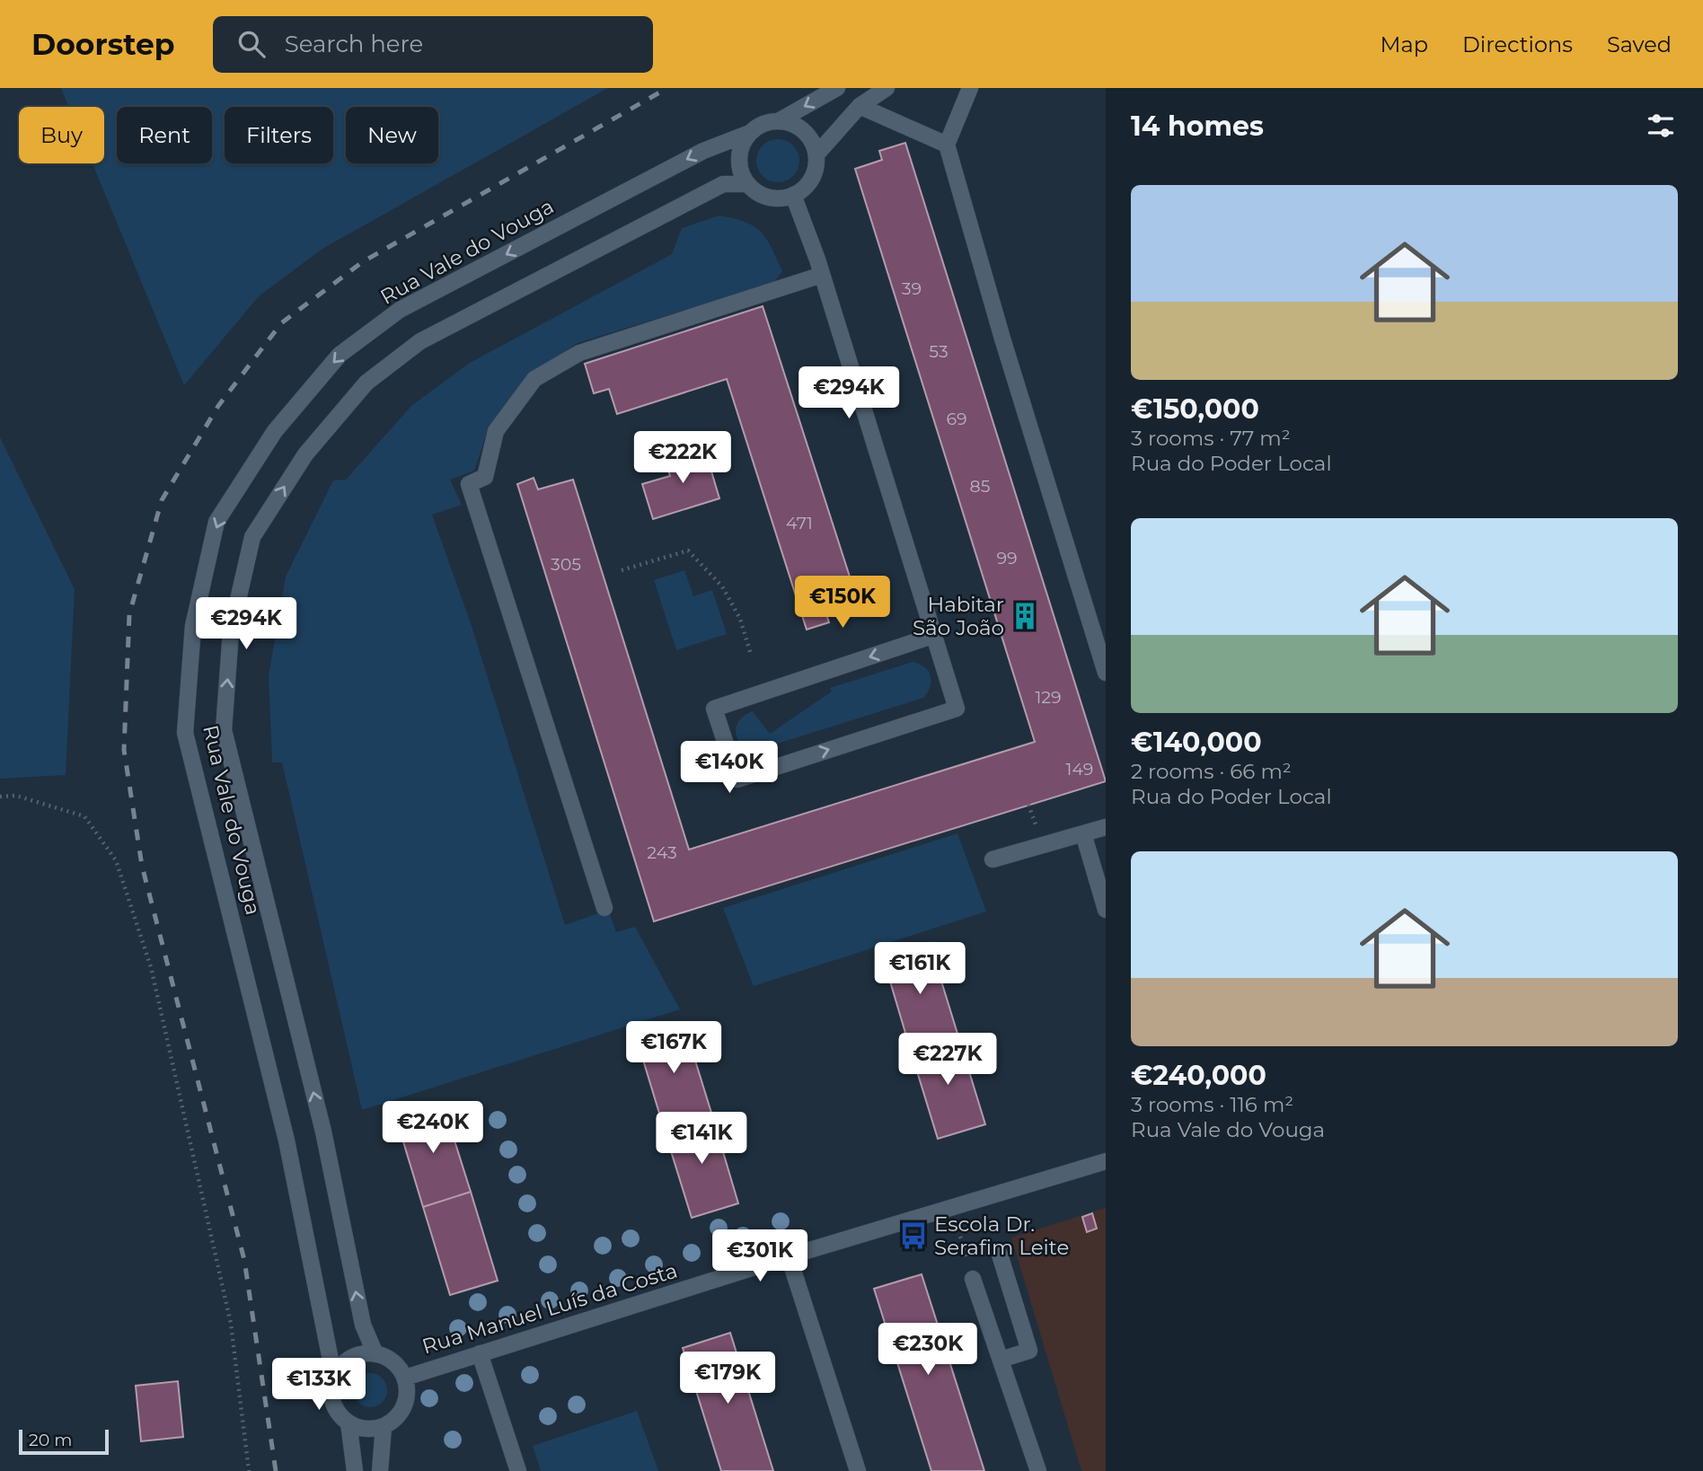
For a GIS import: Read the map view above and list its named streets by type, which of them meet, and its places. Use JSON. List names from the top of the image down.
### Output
{
  "streets": {
    "street": ["Rua Vale do Vouga", "Rua Manuel Luís da Costa"]
  },
  "crossings": [
    ["Rua Vale do Vouga", "Rua Manuel Luís da Costa"]
  ],
  "places": {
    "building": ["Habitar São João"],
    "bus stop": ["Escola Dr. Serafim Leite"]
  },
  "house_numbers": [
    "39",
    "53",
    "69",
    "85",
    "471",
    "99",
    "305",
    "129",
    "149",
    "243"
  ],
  "scale_bar": "20 m",
  "page": {
    "header": "Doorstep",
    "search": "Search here",
    "nav": ["Map", "Directions", "Saved"],
    "heading": "14 homes",
    "chip": [
      "Buy",
      "Rent",
      "Filters",
      "New"
    ],
    "list": [
      {
        "name": "€150,000",
        "note": "3 rooms · 77 m² · Rua do Poder Local"
      },
      {
        "name": "€140,000",
        "note": "2 rooms · 66 m² · Rua do Poder Local"
      },
      {
        "name": "€240,000",
        "note": "3 rooms · 116 m² · Rua Vale do Vouga"
      }
    ],
    "price": [
      "€294K",
      "€222K",
      "€150K",
      "€294K",
      "€140K",
      "€161K",
      "€167K",
      "€227K",
      "€240K",
      "€141K",
      "€301K",
      "€230K",
      "€179K",
      "€133K"
    ],
    "scale": "20 m"
  }
}
